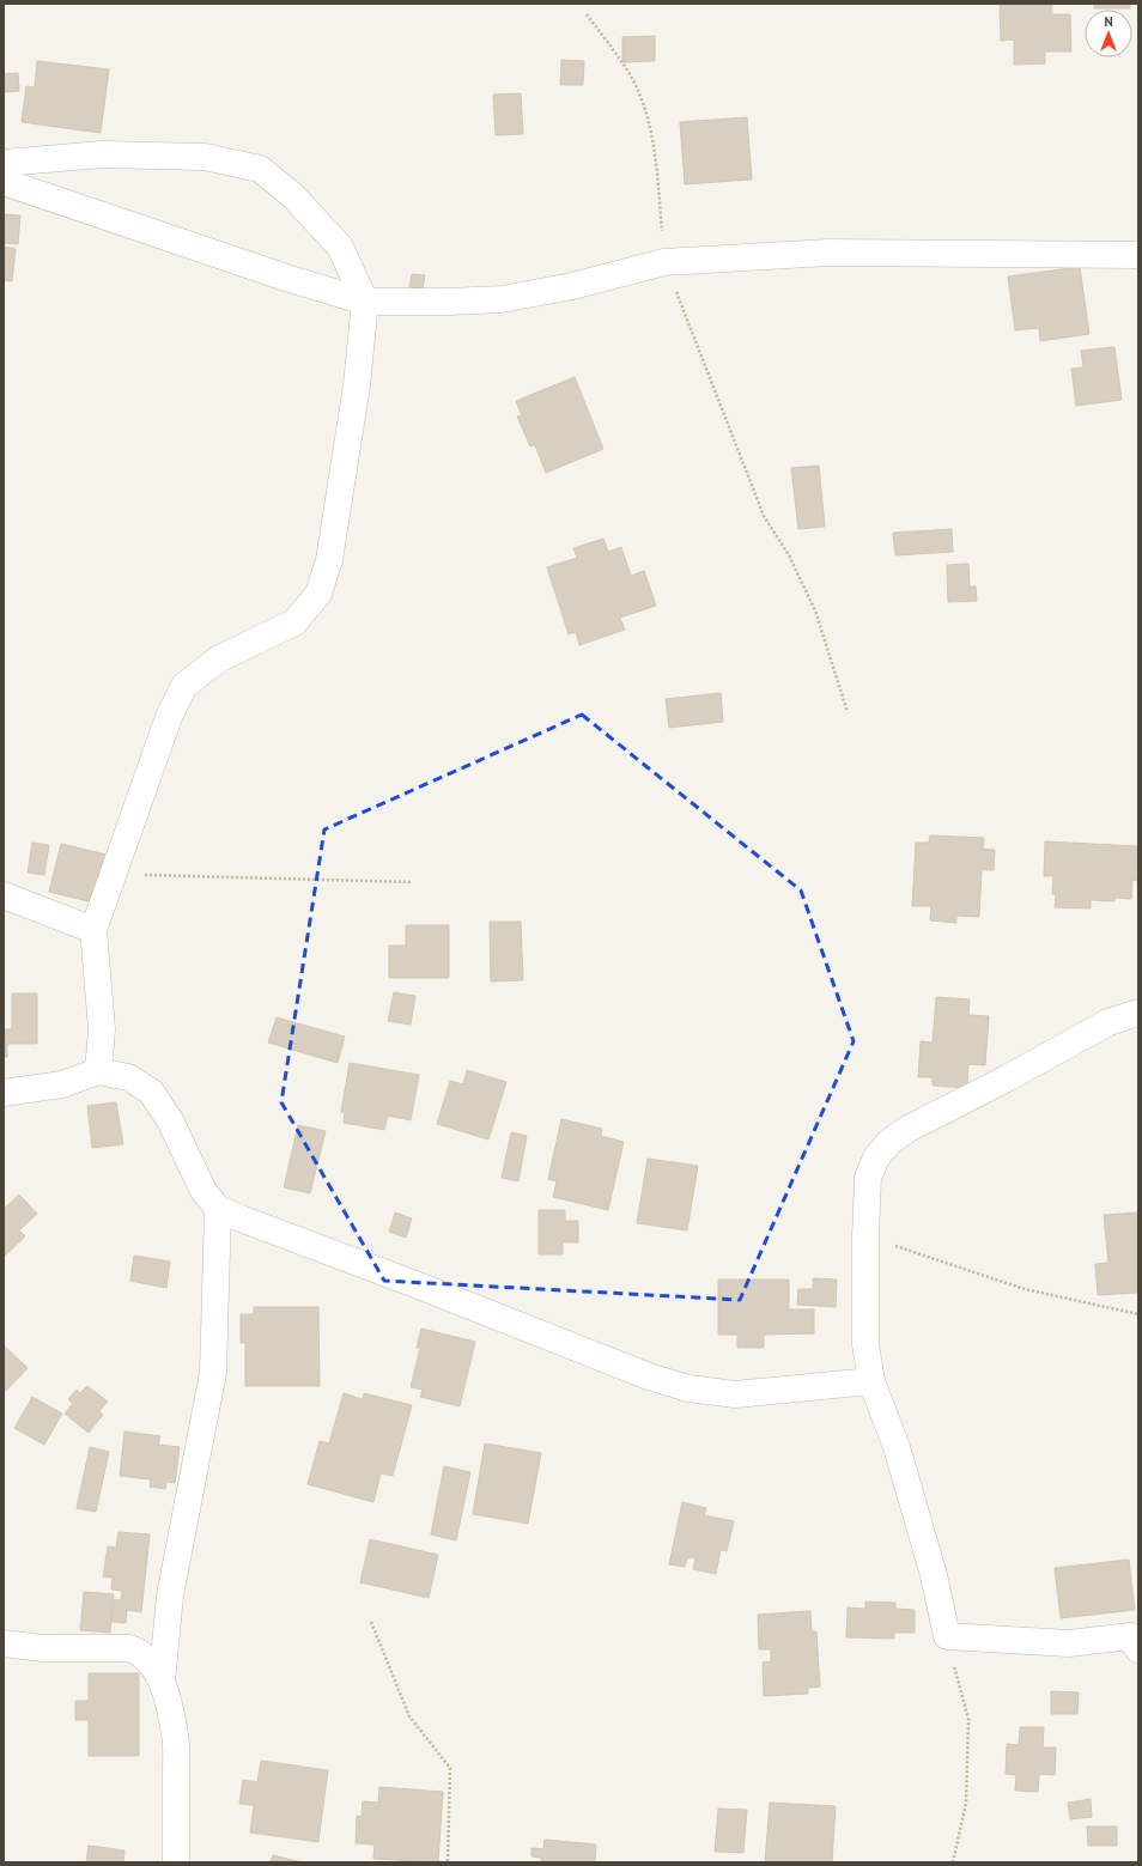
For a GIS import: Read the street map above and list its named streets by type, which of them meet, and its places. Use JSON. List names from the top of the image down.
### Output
{
  "north": "top"
}
